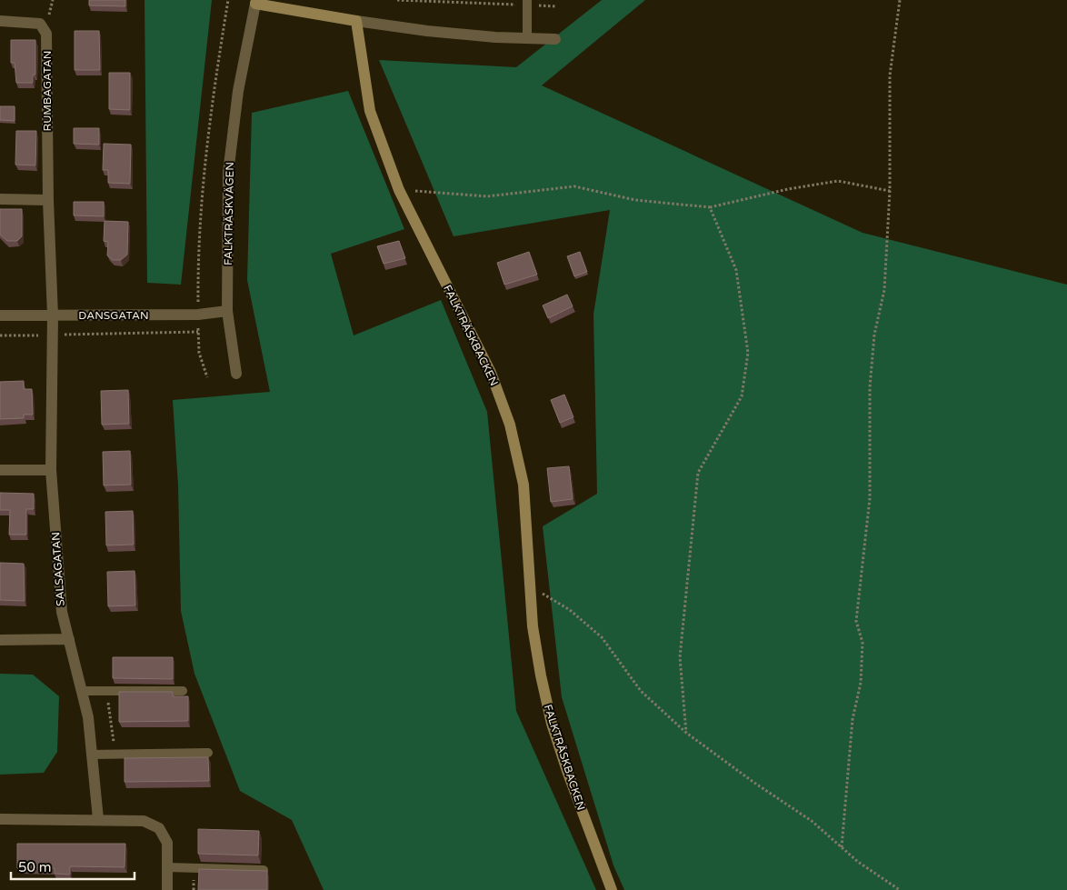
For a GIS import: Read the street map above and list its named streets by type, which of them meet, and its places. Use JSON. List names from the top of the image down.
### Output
{
  "streets": {
    "street": [
      "RUMBAGATAN",
      "FALKTRÄSKVÄGEN",
      "DANSGATAN",
      "FALKTRÄSKBACKEN",
      "SALSAGATAN"
    ]
  },
  "crossings": [
    ["RUMBAGATAN", "DANSGATAN"],
    ["RUMBAGATAN", "SALSAGATAN"],
    ["FALKTRÄSKVÄGEN", "DANSGATAN"],
    ["DANSGATAN", "SALSAGATAN"]
  ],
  "scale_bar": "50 m"
}
